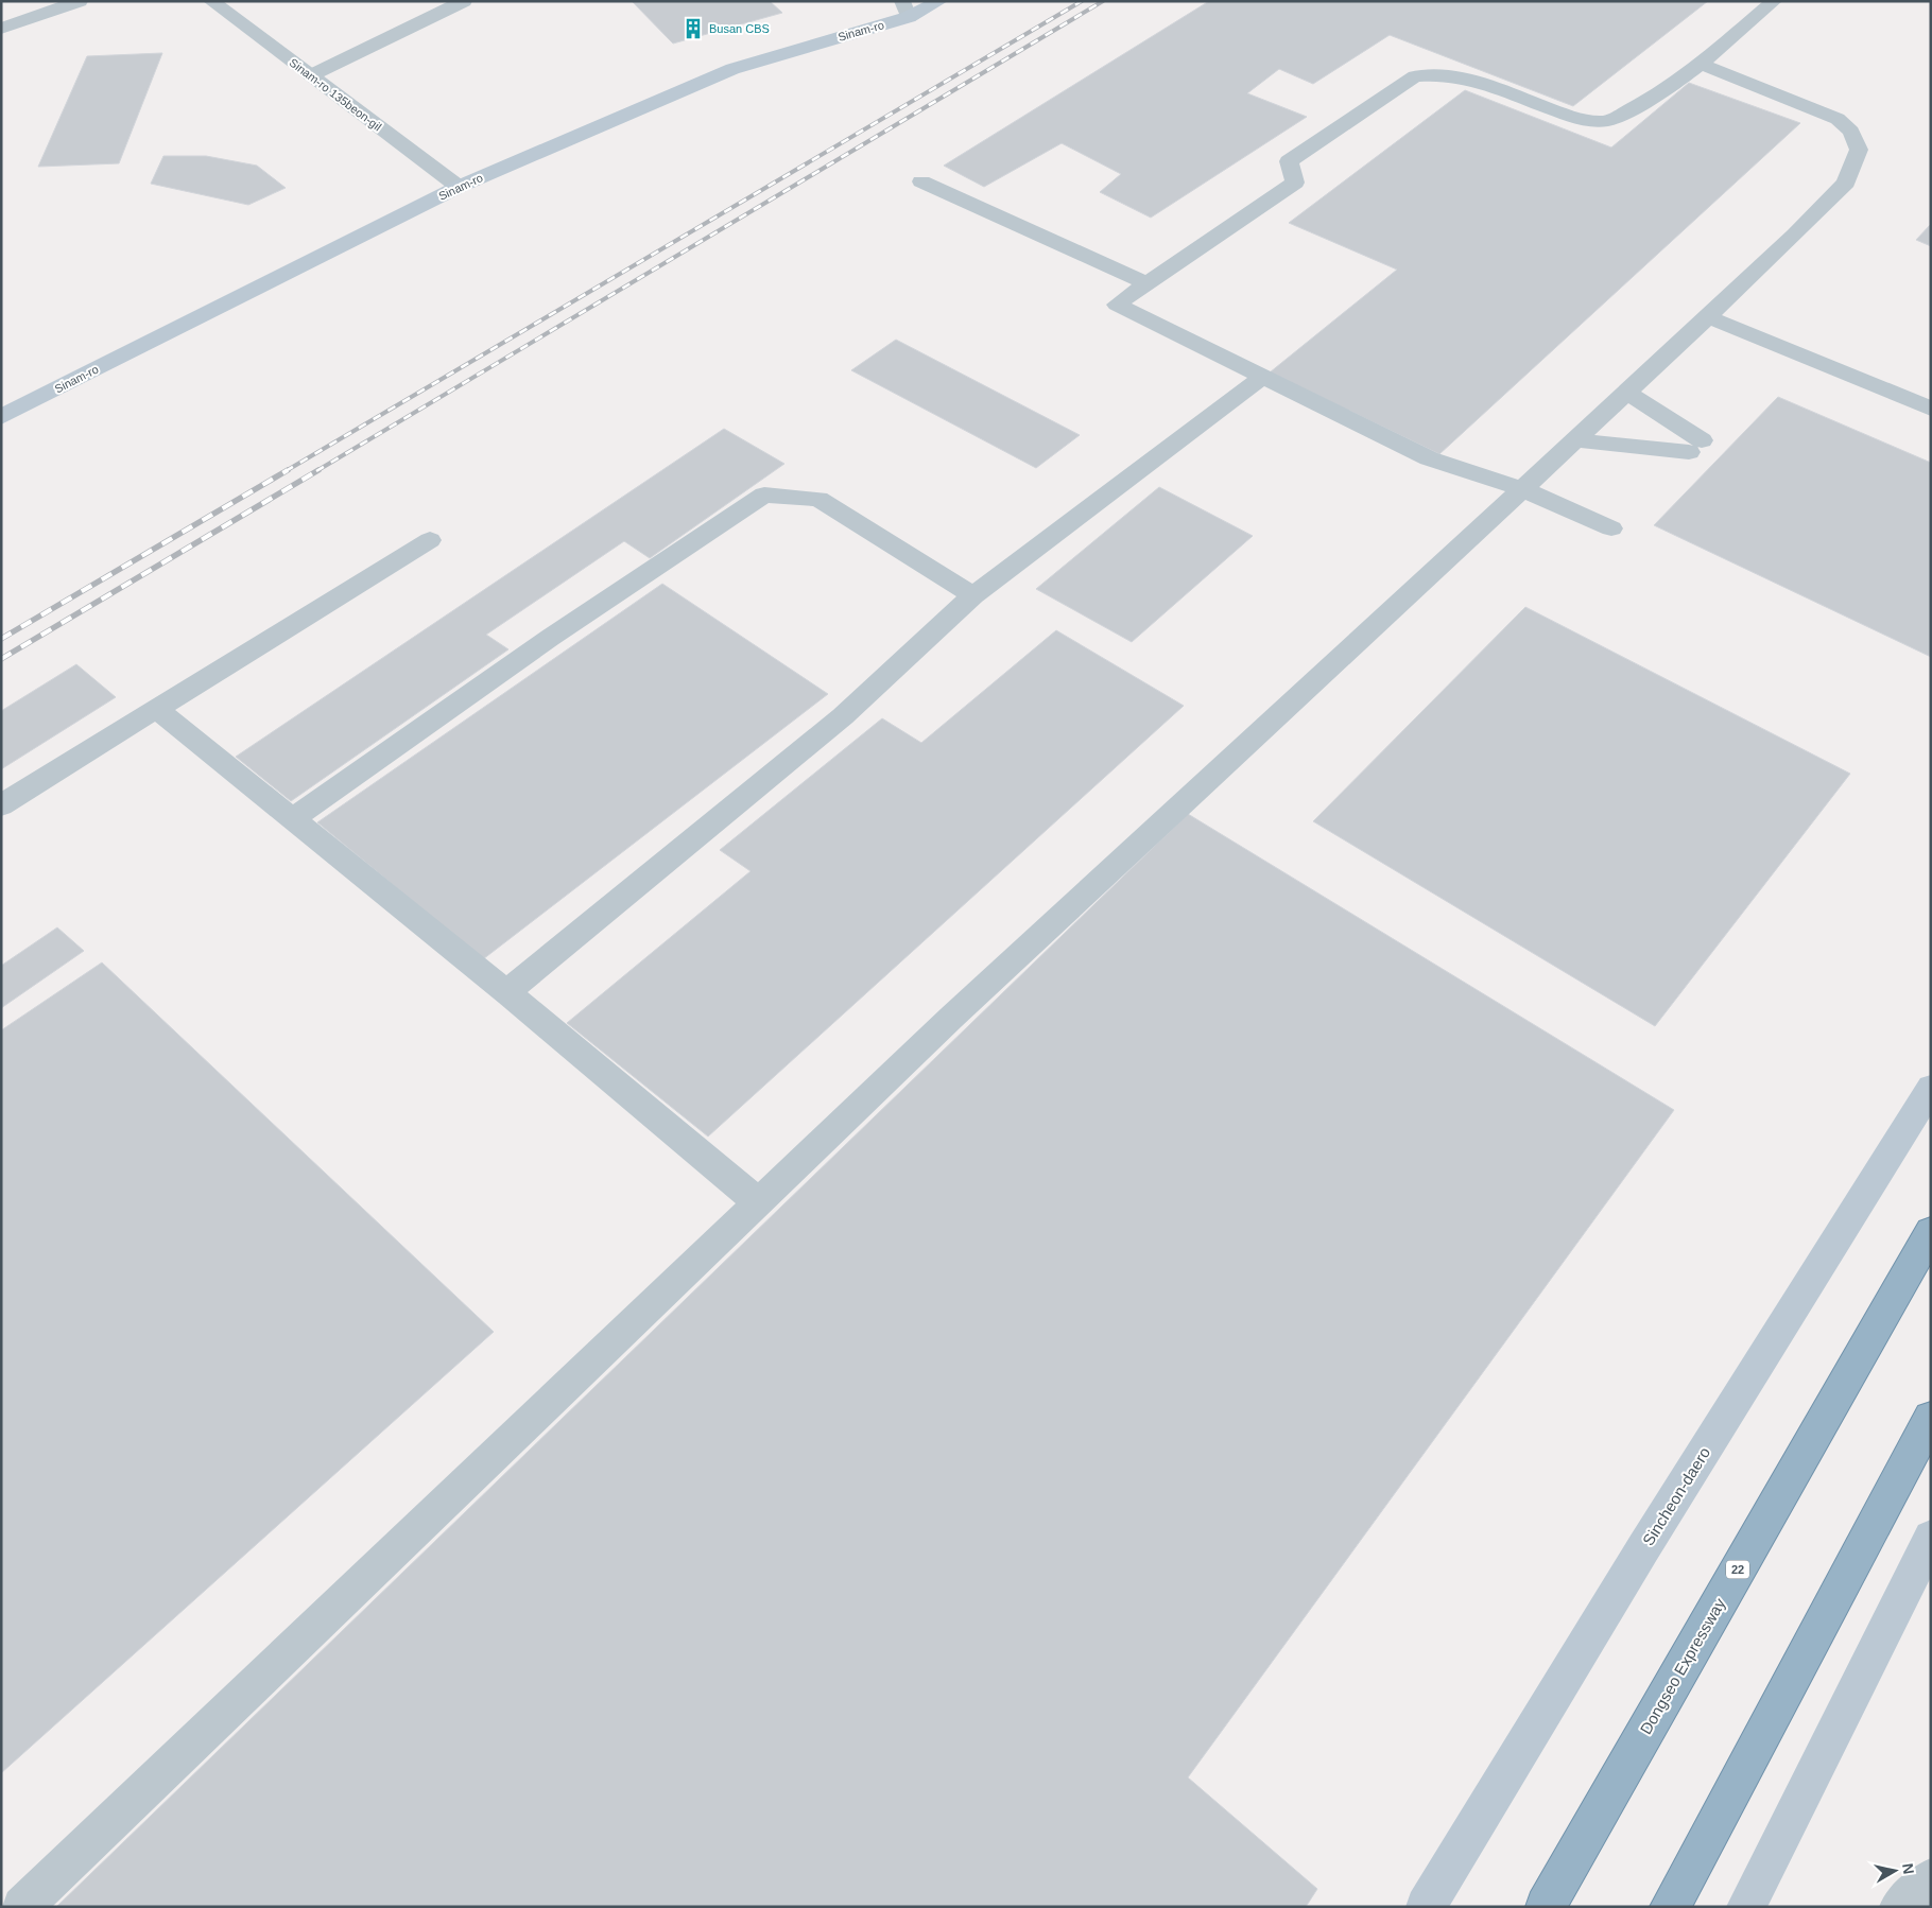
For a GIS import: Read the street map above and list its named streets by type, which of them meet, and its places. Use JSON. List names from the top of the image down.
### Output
{
  "streets": {
    "highway": ["22", "Dongseo Expressway"],
    "main road": ["Sinam-ro", "Sincheon-daero"],
    "street": ["Sinam-ro 135beon-gil"]
  },
  "crossings": [
    ["Sinam-ro", "Sinam-ro 135beon-gil"]
  ],
  "places": {
    "building": ["Busan CBS"]
  },
  "north": "right"
}
